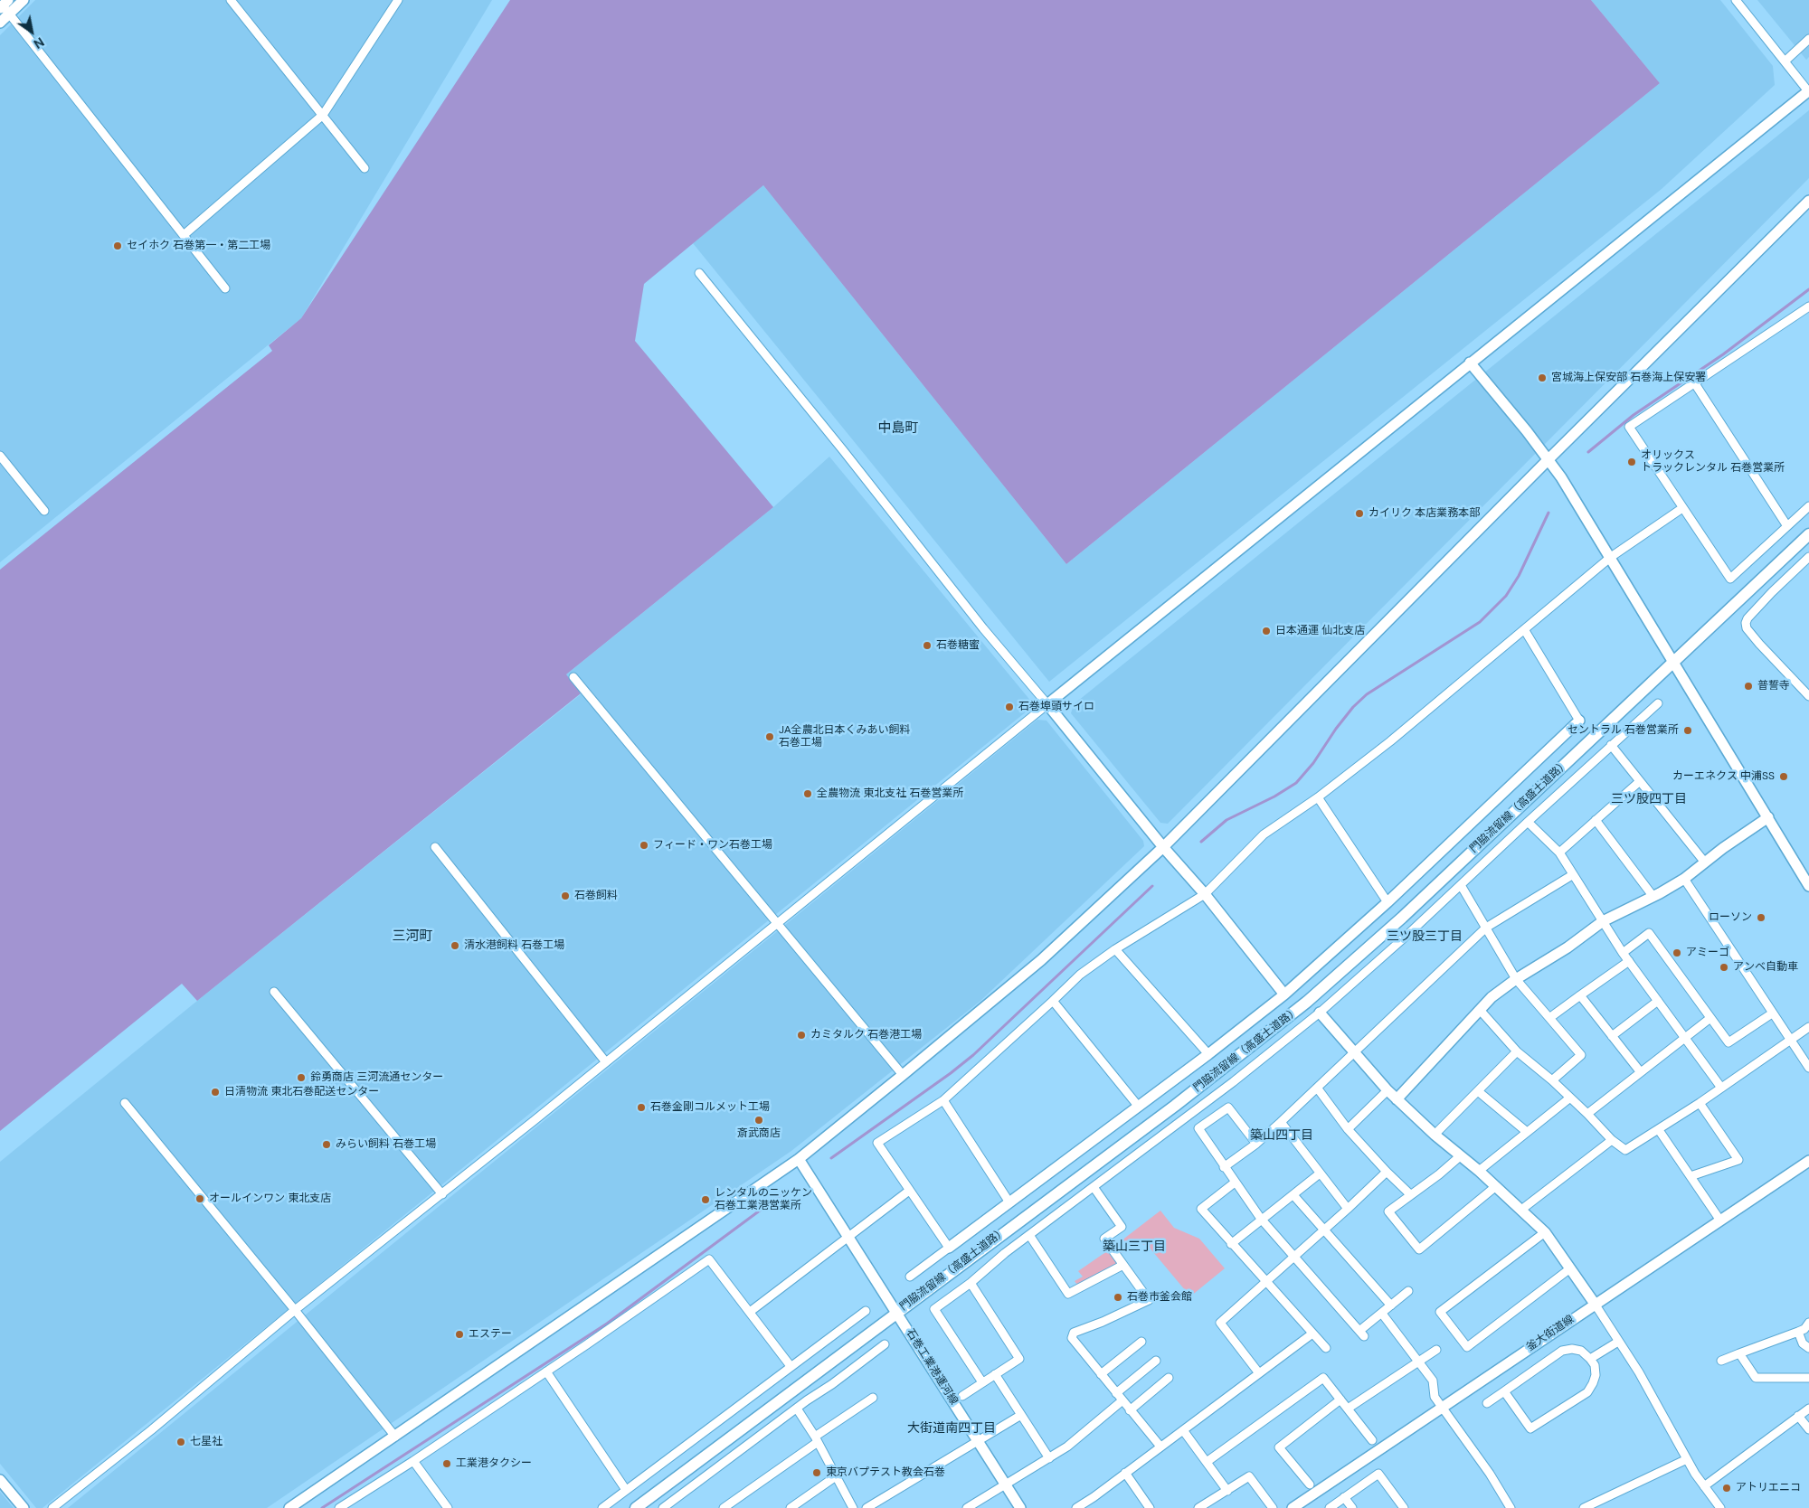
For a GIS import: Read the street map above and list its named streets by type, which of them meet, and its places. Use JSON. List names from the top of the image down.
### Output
{
  "streets": {
    "main road": ["門脇流留線（高盛土道路）"],
    "street": ["釜大街道線", "石巻工業港運河線"]
  },
  "crossings": [
    ["門脇流留線（高盛土道路）", "石巻工業港運河線"]
  ],
  "districts": [
    "中島町",
    "三ツ股四丁目",
    "三河町",
    "三ツ股三丁目",
    "築山四丁目",
    "築山三丁目",
    "大街道南四丁目"
  ],
  "places": [
    "セイホク 石巻第一・第二工場",
    "宮城海上保安部 石巻海上保安署",
    "オリックス トラックレンタル 石巻営業所",
    "カイリク 本店業務本部",
    "日本通運 仙北支店",
    "石巻糖蜜",
    "普誓寺",
    "石巻埠頭サイロ",
    "セントラル 石巻営業所",
    "JA全農北日本くみあい飼料 石巻工場",
    "カーエネクス 中浦SS",
    "全農物流 東北支社 石巻営業所",
    "フィード・ワン石巻工場",
    "石巻飼料",
    "ローソン",
    "清水港飼料 石巻工場",
    "アミーゴ",
    "アンベ自動車",
    "カミタルク 石巻港工場",
    "鈴勇商店 三河流通センター",
    "日清物流 東北石巻配送センター",
    "石巻金剛コルメット工場",
    "斎武商店",
    "みらい飼料 石巻工場",
    "オールインワン 東北支店",
    "レンタルのニッケン 石巻工業港営業所",
    "石巻市釜会館",
    "エステー",
    "七星社",
    "工業港タクシー",
    "東京バプテスト教会石巻",
    "アトリエニコ"
  ],
  "north": "bottom right"
}
